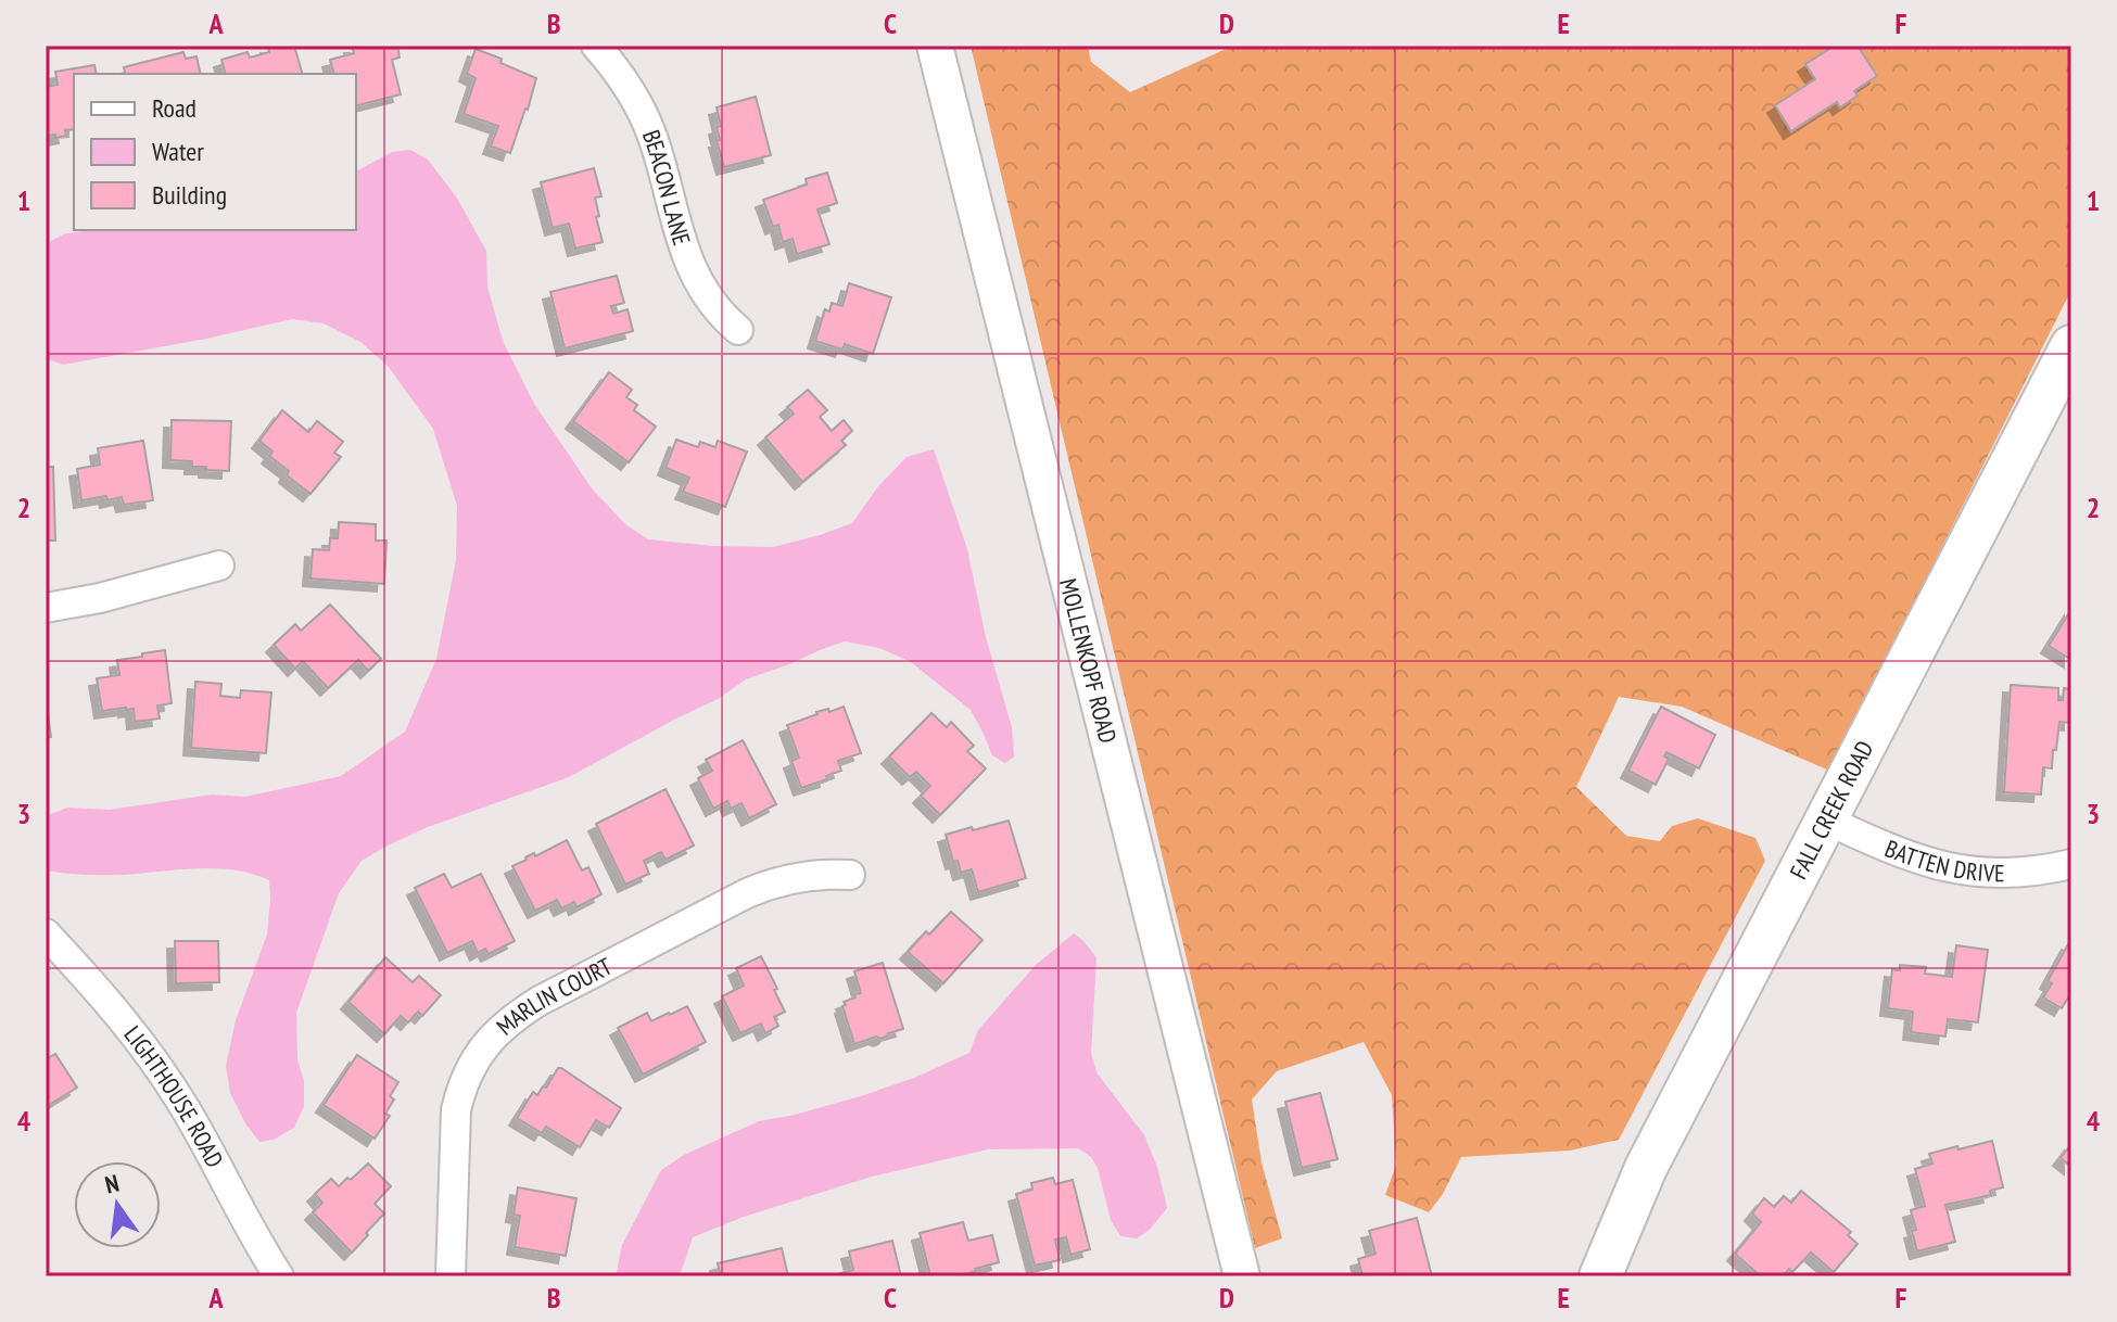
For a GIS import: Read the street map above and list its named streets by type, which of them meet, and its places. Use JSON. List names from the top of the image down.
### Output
{
  "streets": {
    "main road": ["FALL CREEK ROAD"],
    "street": [
      "BEACON LANE",
      "MOLLENKOPF ROAD",
      "BATTEN DRIVE",
      "MARLIN COURT",
      "LIGHTHOUSE ROAD"
    ]
  },
  "crossings": [
    ["FALL CREEK ROAD", "BATTEN DRIVE"]
  ],
  "legend": ["Road", "Water", "Building"],
  "north": "top",
  "grid": {
    "columns": [
      "A",
      "B",
      "C",
      "D",
      "E",
      "F"
    ],
    "rows": [
      "1",
      "2",
      "3",
      "4"
    ]
  }
}
